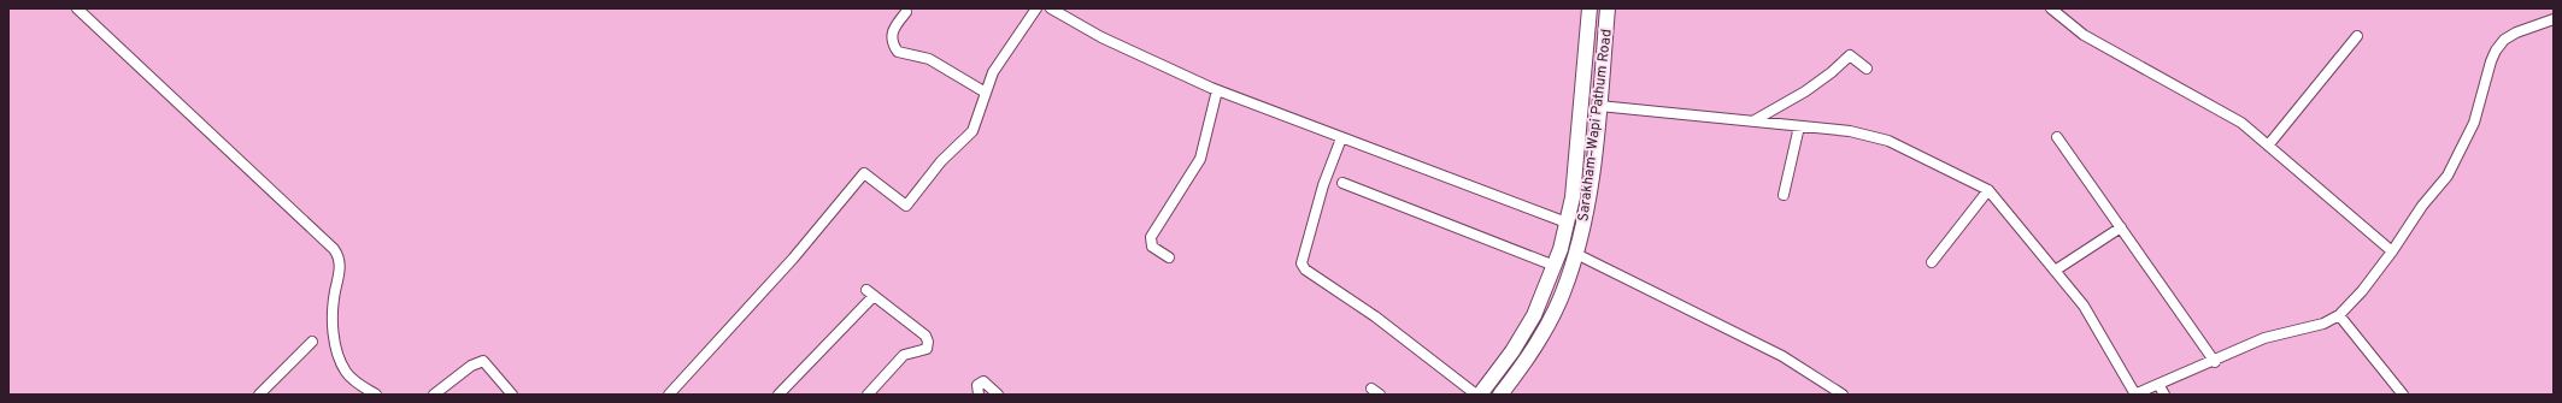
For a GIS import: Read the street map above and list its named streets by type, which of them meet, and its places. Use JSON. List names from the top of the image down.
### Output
{
  "streets": {
    "main road": ["Sarakham–Wapi Pathum Road"]
  }
}
